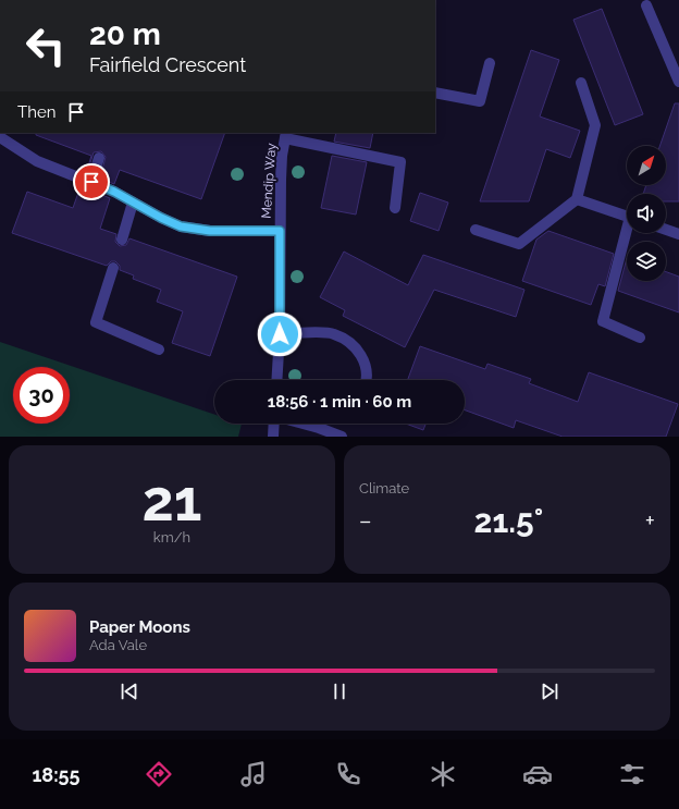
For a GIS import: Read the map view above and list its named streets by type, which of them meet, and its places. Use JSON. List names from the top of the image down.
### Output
{
  "streets": {
    "street": ["Mendip Way"]
  },
  "north": "top right",
  "page": {
    "turn": ["20 m", "Fairfield Crescent"],
    "then": "Then",
    "limit": "30",
    "trip": "18:56 · 1 min · 60 m",
    "tile": [
      ["21", "km/h"],
      "Climate"
    ],
    "heat": ["−", "21.5°", "+"],
    "song": ["Paper Moons", "Ada Vale"],
    "tabs": "18:55"
  }
}
